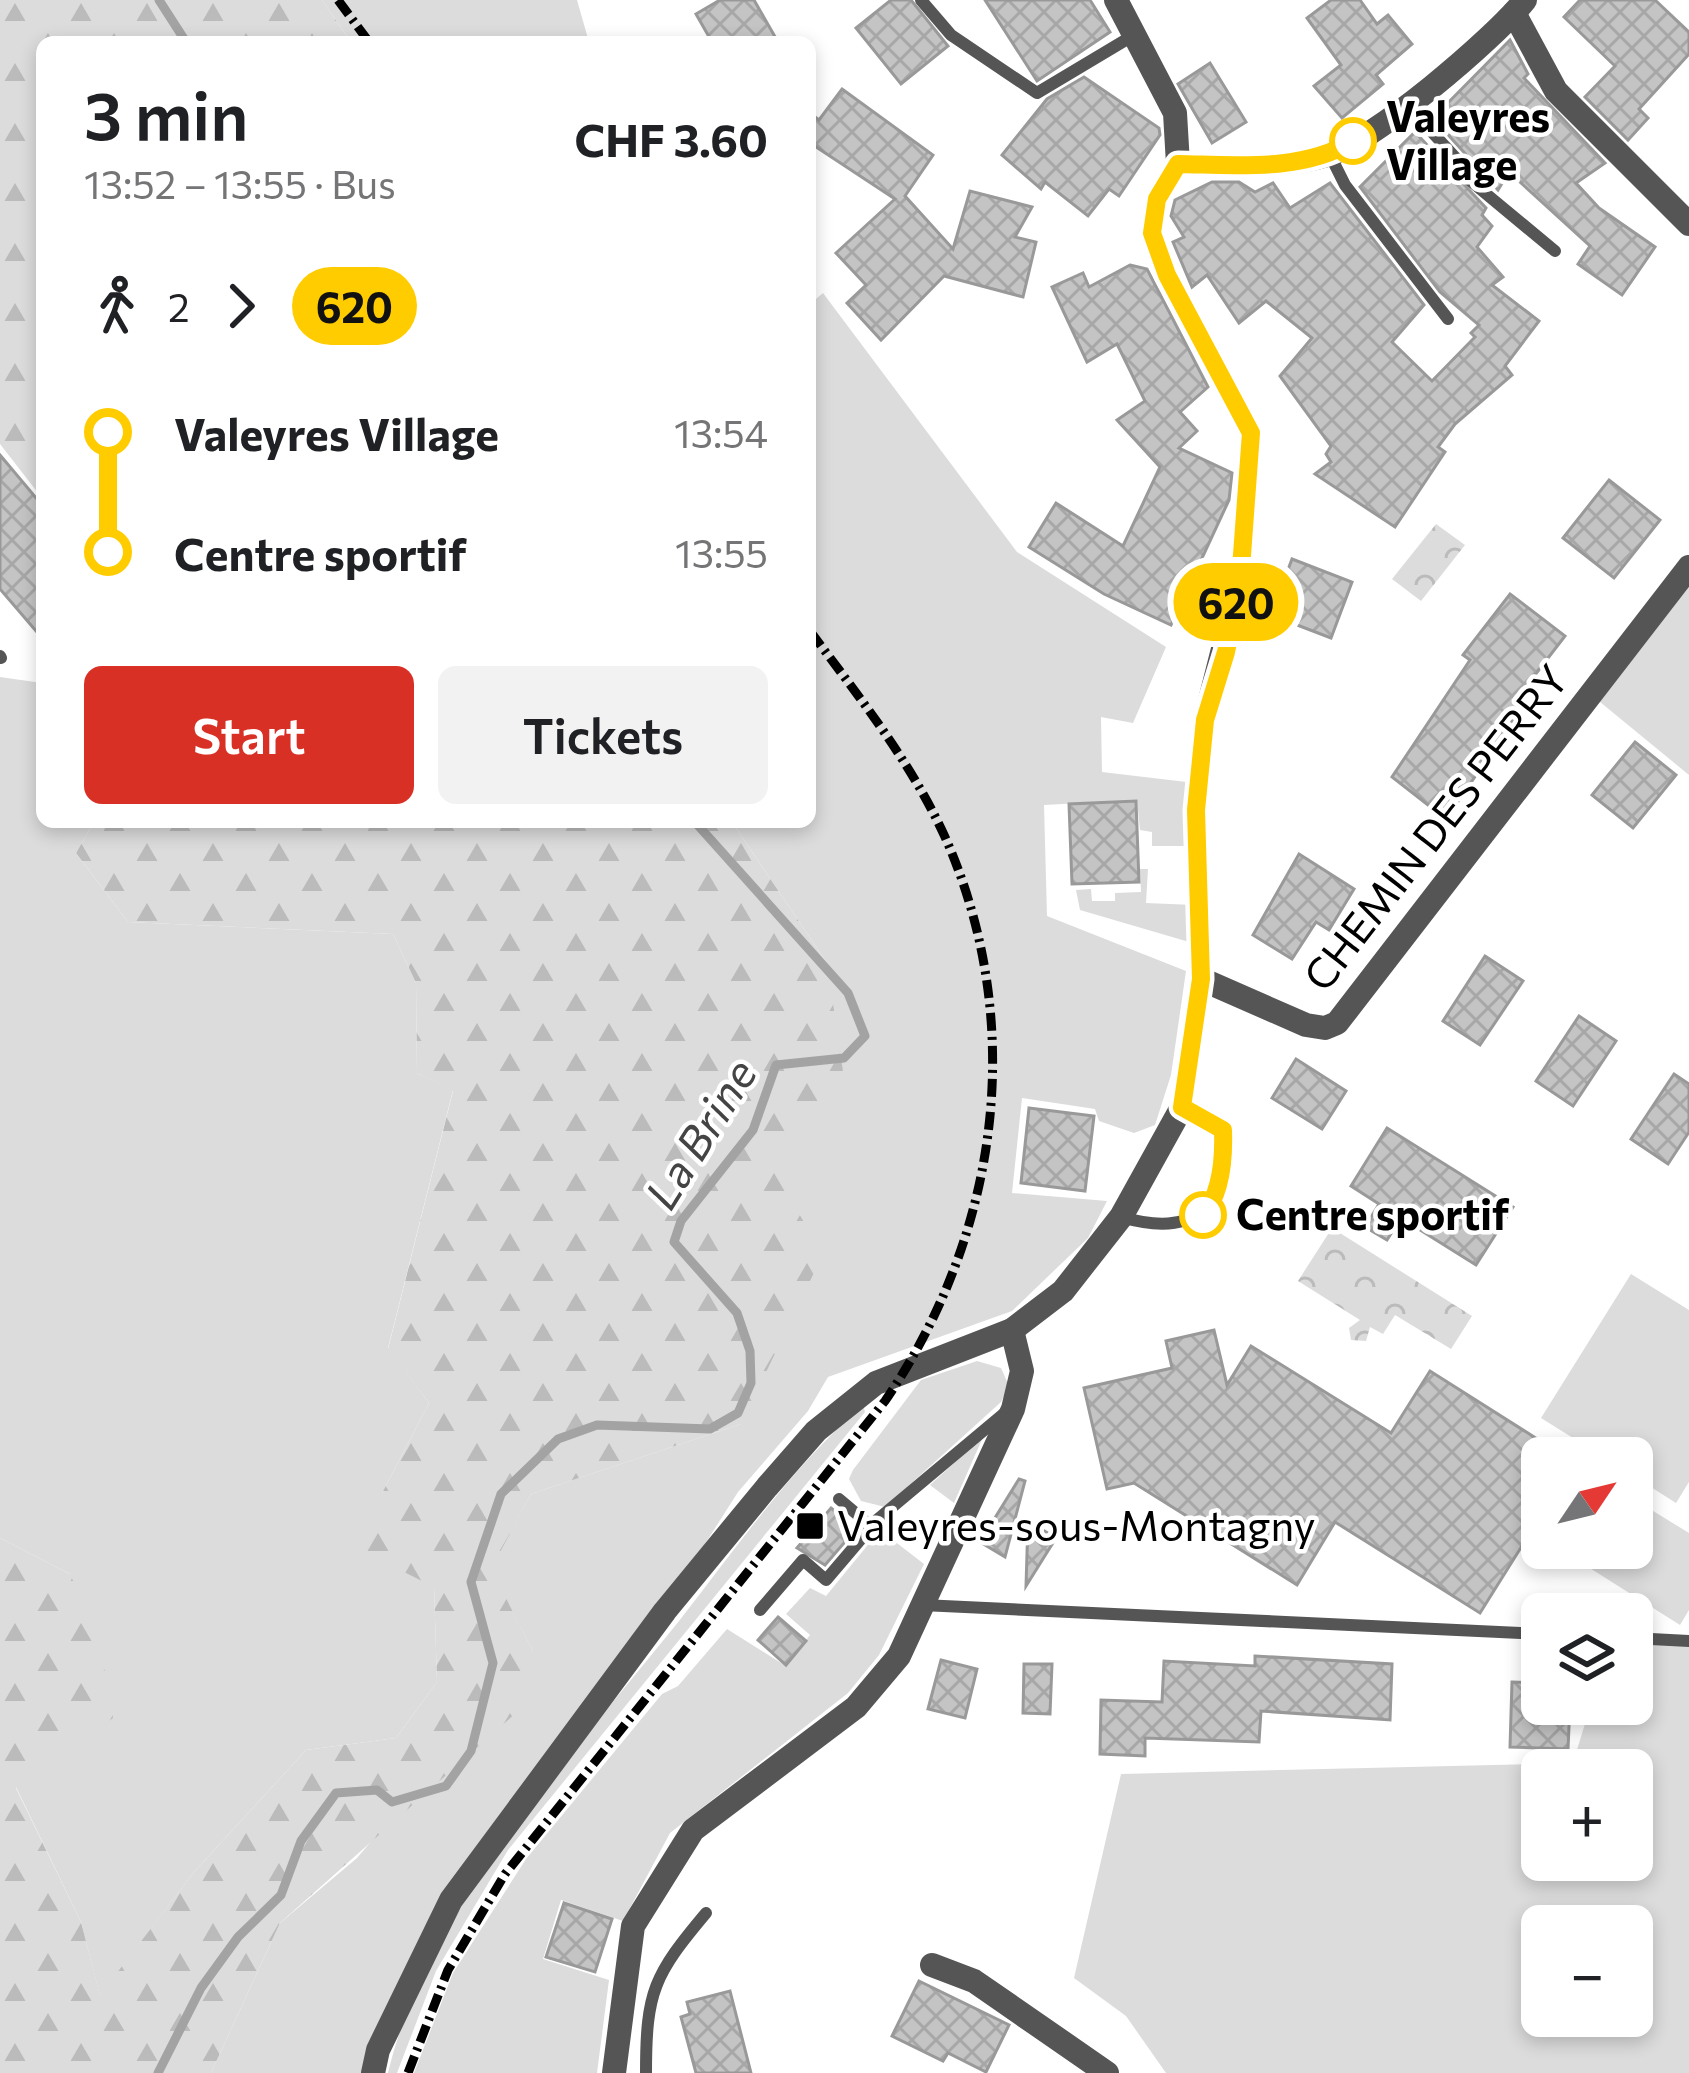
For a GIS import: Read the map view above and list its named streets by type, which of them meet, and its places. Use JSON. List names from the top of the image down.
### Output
{
  "streets": {
    "street": ["CHEMIN DES PERRY"]
  },
  "water": ["La Brine"],
  "places": {
    "other": ["Valeyres Village", "Centre sportif"],
    "transit": ["Valeyres-sous-Montagny"]
  },
  "lines": ["bus line 620"],
  "north": "top right",
  "page": {
    "on_map": "620",
    "heading": ["3 min", "13:52 – 13:55 · Bus", "CHF 3.60"],
    "legs": ["2", "620"],
    "list": [
      {
        "name": "Valeyres Village",
        "value": "13:54"
      },
      {
        "name": "Centre sportif",
        "value": "13:55"
      }
    ],
    "buttons": ["Start", "Tickets"],
    "map_buttons": ["+", "−"]
  }
}
